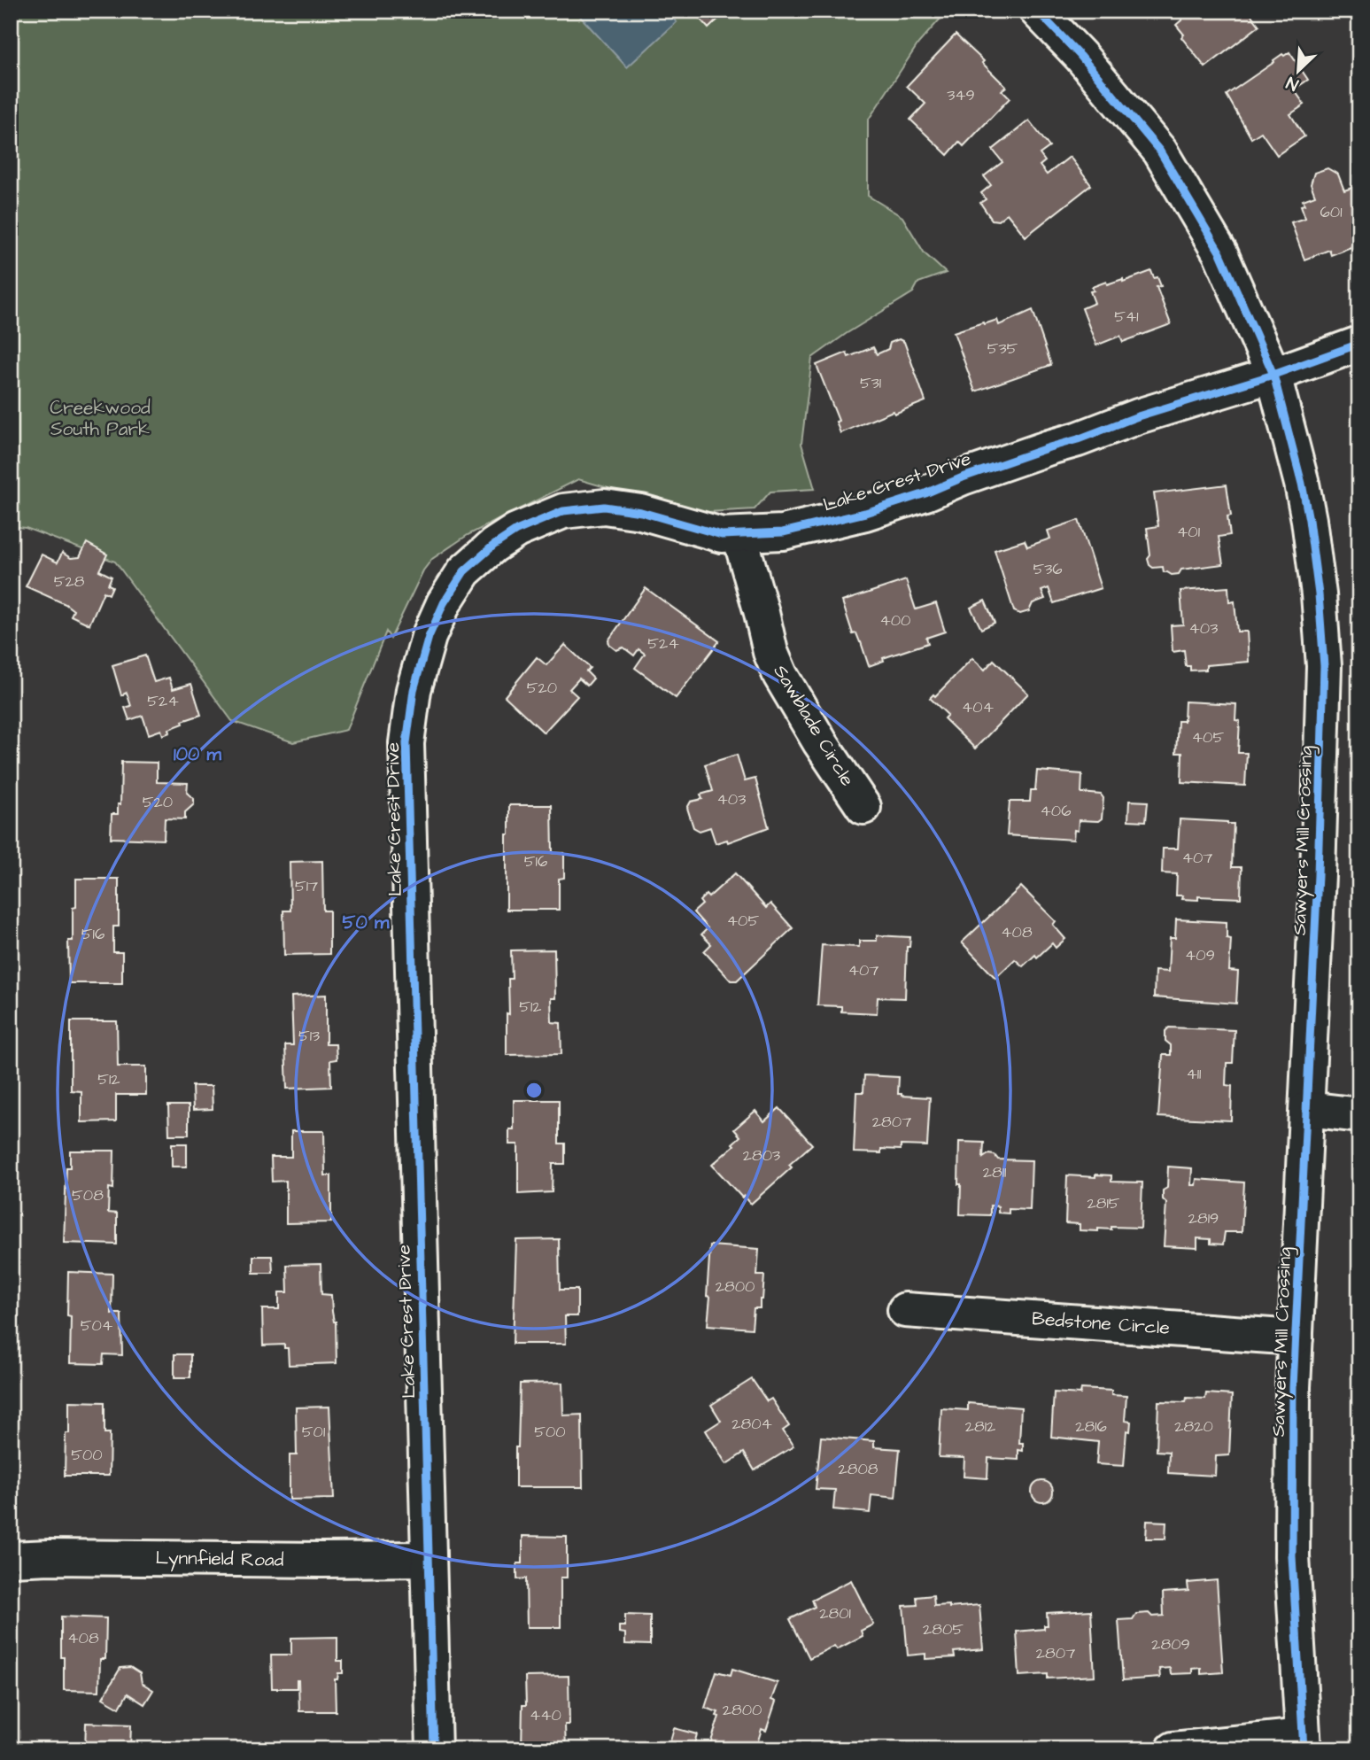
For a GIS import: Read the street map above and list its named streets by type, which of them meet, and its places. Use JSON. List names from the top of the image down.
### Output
{
  "streets": {
    "street": [
      "Lake Crest Drive",
      "Sawblade Circle",
      "Sawyers Mill Crossing",
      "Bedstone Circle",
      "Lynnfield Road"
    ]
  },
  "crossings": [
    ["Lake Crest Drive", "Sawblade Circle"],
    ["Lake Crest Drive", "Sawyers Mill Crossing"],
    ["Lake Crest Drive", "Lynnfield Road"],
    ["Sawyers Mill Crossing", "Bedstone Circle"]
  ],
  "parks": ["Creekwood South Park"],
  "house_numbers": [
    "349",
    "601",
    "541",
    "535",
    "531",
    "401",
    "536",
    "528",
    "400",
    "403",
    "524",
    "520",
    "524",
    "404",
    "405",
    "403",
    "520",
    "406",
    "407",
    "516",
    "517",
    "405",
    "408",
    "516",
    "409",
    "407",
    "512",
    "513",
    "411",
    "512",
    "2807",
    "2803",
    "2811",
    "508",
    "2815",
    "2819",
    "2800",
    "504",
    "2804",
    "2812",
    "2816",
    "2820",
    "501",
    "500",
    "500",
    "2808",
    "2801",
    "2805",
    "408",
    "2809",
    "2807",
    "2800",
    "440"
  ],
  "north": "bottom left",
  "rings": ["100 m", "50 m"]
}
